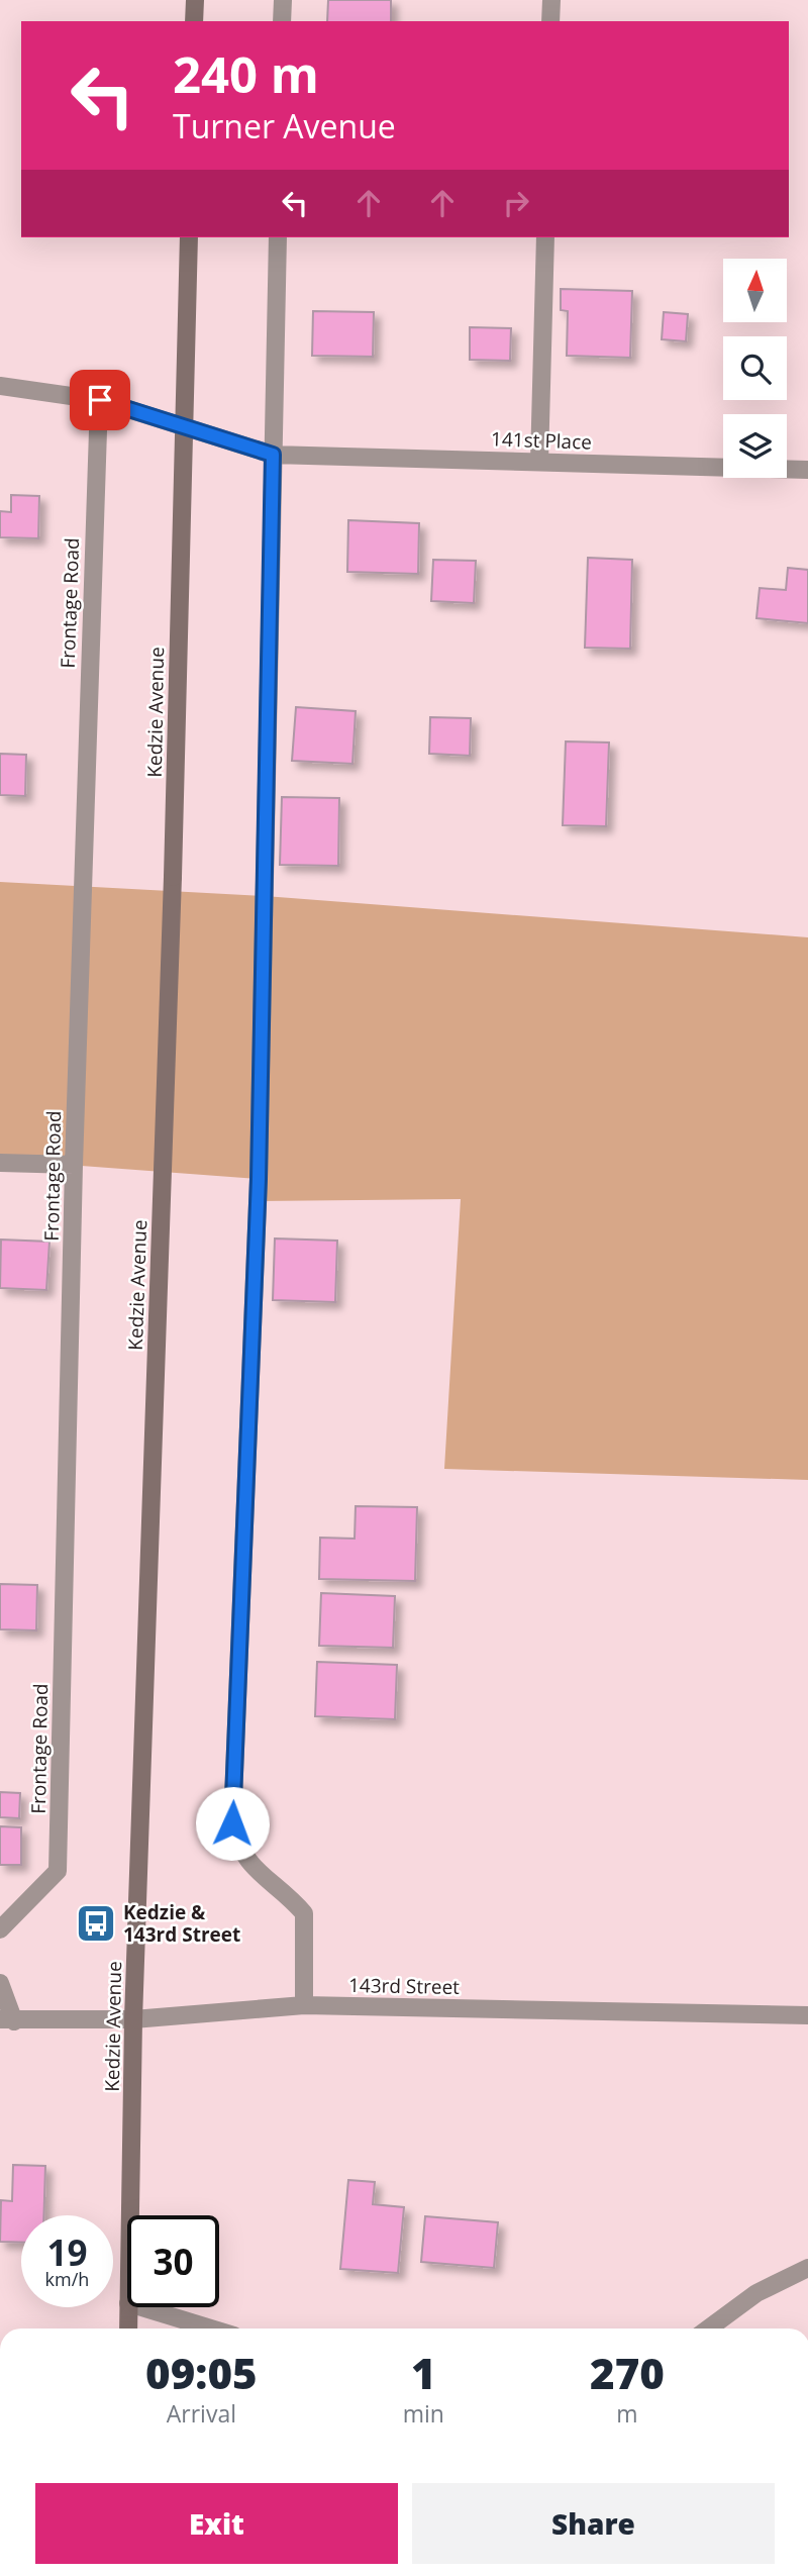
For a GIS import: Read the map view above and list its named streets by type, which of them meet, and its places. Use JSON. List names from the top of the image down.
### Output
{
  "streets": {
    "main road": ["Kedzie Avenue"],
    "street": ["141st Place", "Frontage Road", "143rd Street"]
  },
  "crossings": [
    ["141st Place", "Frontage Road"],
    ["Kedzie Avenue", "143rd Street"]
  ],
  "places": {
    "bus stop": ["Kedzie & 143rd Street"]
  },
  "north": "top",
  "page": {
    "turn": ["240 m", "Turner Avenue"],
    "speed": "19 km/h",
    "limit": "30",
    "eta": [
      "09:05",
      "Arrival",
      "1",
      "min",
      "270",
      "m"
    ],
    "buttons": ["Exit", "Share"]
  }
}
